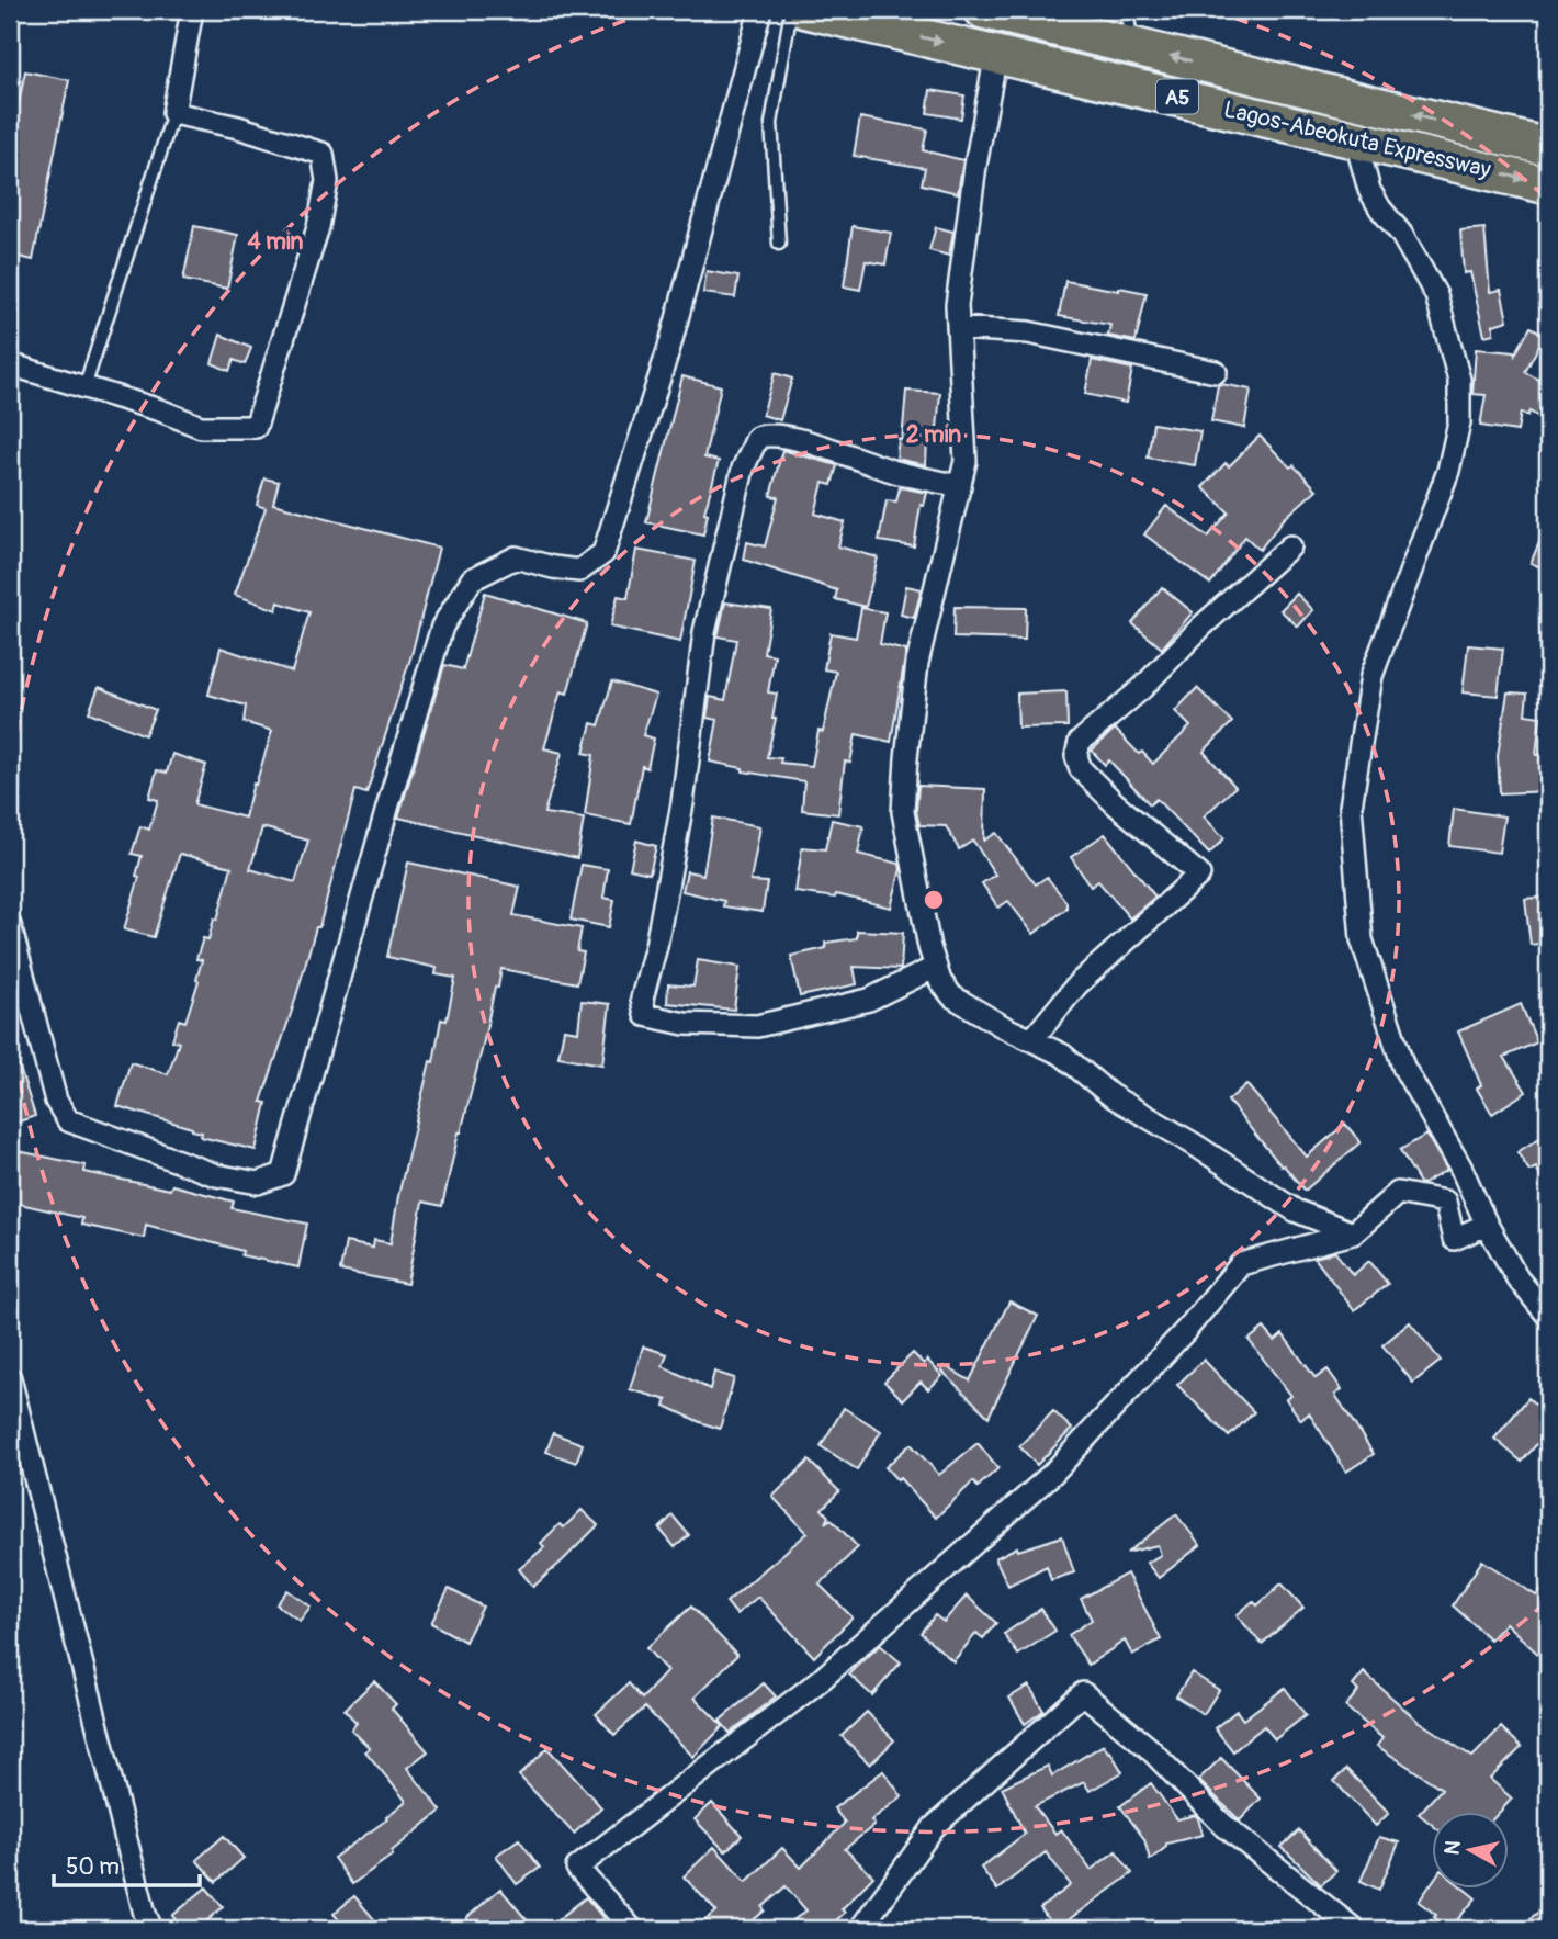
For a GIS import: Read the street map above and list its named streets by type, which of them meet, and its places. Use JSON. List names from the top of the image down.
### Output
{
  "streets": {
    "highway": ["A5", "Lagos-Abeokuta Expressway"]
  },
  "scale_bar": "50 m",
  "north": "left",
  "rings": ["4 min", "2 min"]
}
